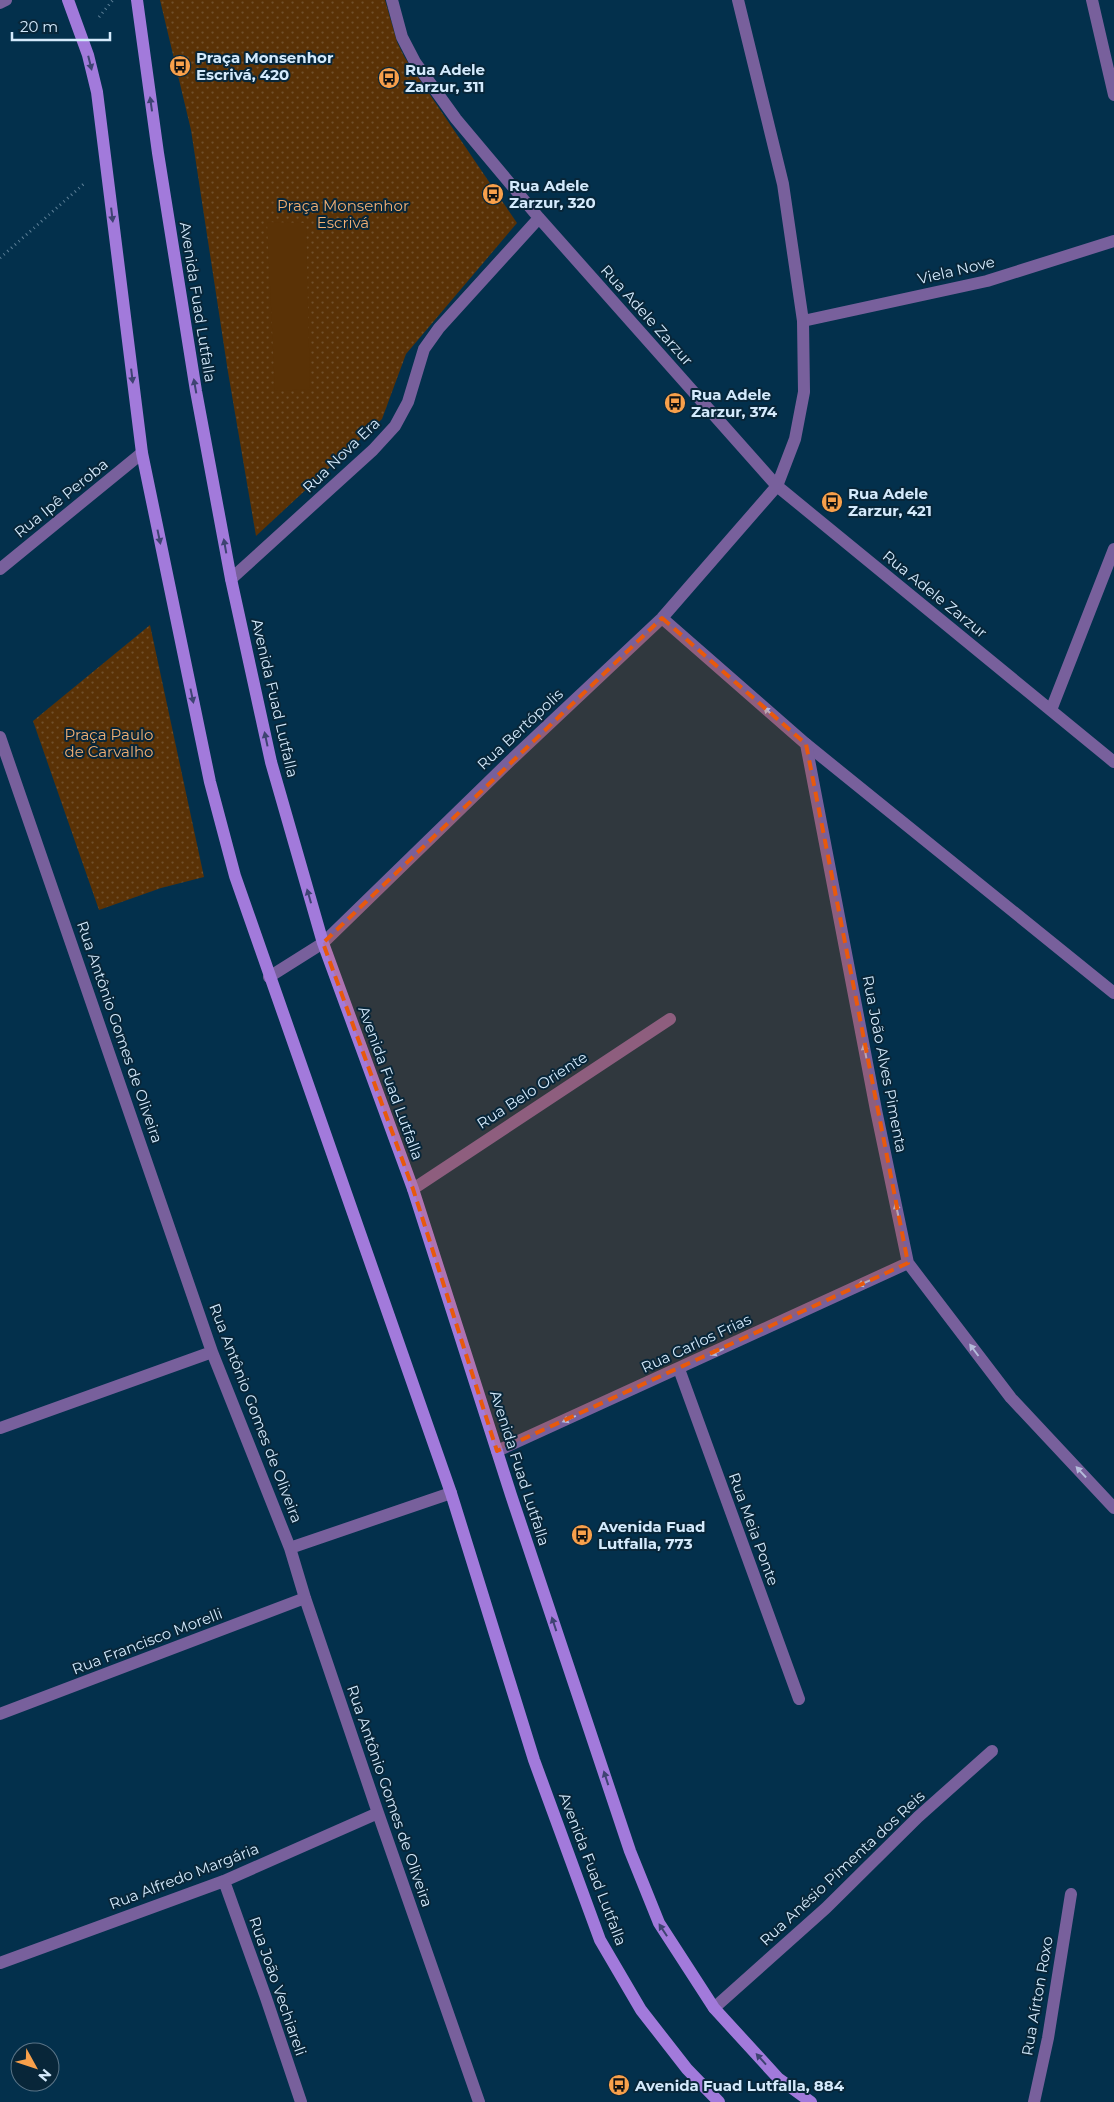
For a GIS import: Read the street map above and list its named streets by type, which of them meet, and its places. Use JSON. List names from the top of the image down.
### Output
{
  "streets": {
    "main road": ["Avenida Fuad Lutfalla"],
    "street": [
      "Viela Nove",
      "Rua Adele Zarzur",
      "Rua Nova Era",
      "Rua Ipê Peroba",
      "Rua Bertópolis",
      "Rua Antônio Gomes de Oliveira",
      "Rua João Alves Pimenta",
      "Rua Belo Oriente",
      "Rua Carlos Frias",
      "Rua Meia Ponte",
      "Rua Francisco Morelli",
      "Rua Anésio Pimenta dos Reis",
      "Rua Alfredo Margária",
      "Rua João Vechiareli",
      "Rua Aírton Roxo"
    ]
  },
  "crossings": [
    ["Viela Nove", "Rua Bertópolis"],
    ["Avenida Fuad Lutfalla", "Rua Nova Era"],
    ["Avenida Fuad Lutfalla", "Rua Ipê Peroba"],
    ["Avenida Fuad Lutfalla", "Rua Bertópolis"],
    ["Avenida Fuad Lutfalla", "Rua Belo Oriente"],
    ["Avenida Fuad Lutfalla", "Rua Carlos Frias"],
    ["Avenida Fuad Lutfalla", "Rua Anésio Pimenta dos Reis"],
    ["Rua Adele Zarzur", "Rua Nova Era"],
    ["Rua Adele Zarzur", "Rua Bertópolis"],
    ["Rua Antônio Gomes de Oliveira", "Rua Francisco Morelli"],
    ["Rua Antônio Gomes de Oliveira", "Rua Alfredo Margária"],
    ["Rua João Alves Pimenta", "Rua Carlos Frias"],
    ["Rua Carlos Frias", "Rua Meia Ponte"],
    ["Rua Alfredo Margária", "Rua João Vechiareli"]
  ],
  "one_way": ["Rua João Alves Pimenta", "Rua Carlos Frias"],
  "parks": ["Praça Monsenhor Escrivá", "Praça Paulo de Carvalho"],
  "places": {
    "bus stop": [
      "Praça Monsenhor Escrivá, 420",
      "Rua Adele Zarzur, 311",
      "Rua Adele Zarzur, 320",
      "Rua Adele Zarzur, 374",
      "Rua Adele Zarzur, 421",
      "Avenida Fuad Lutfalla, 773",
      "Avenida Fuad Lutfalla, 884"
    ]
  },
  "scale_bar": "20 m",
  "north": "bottom right"
}
